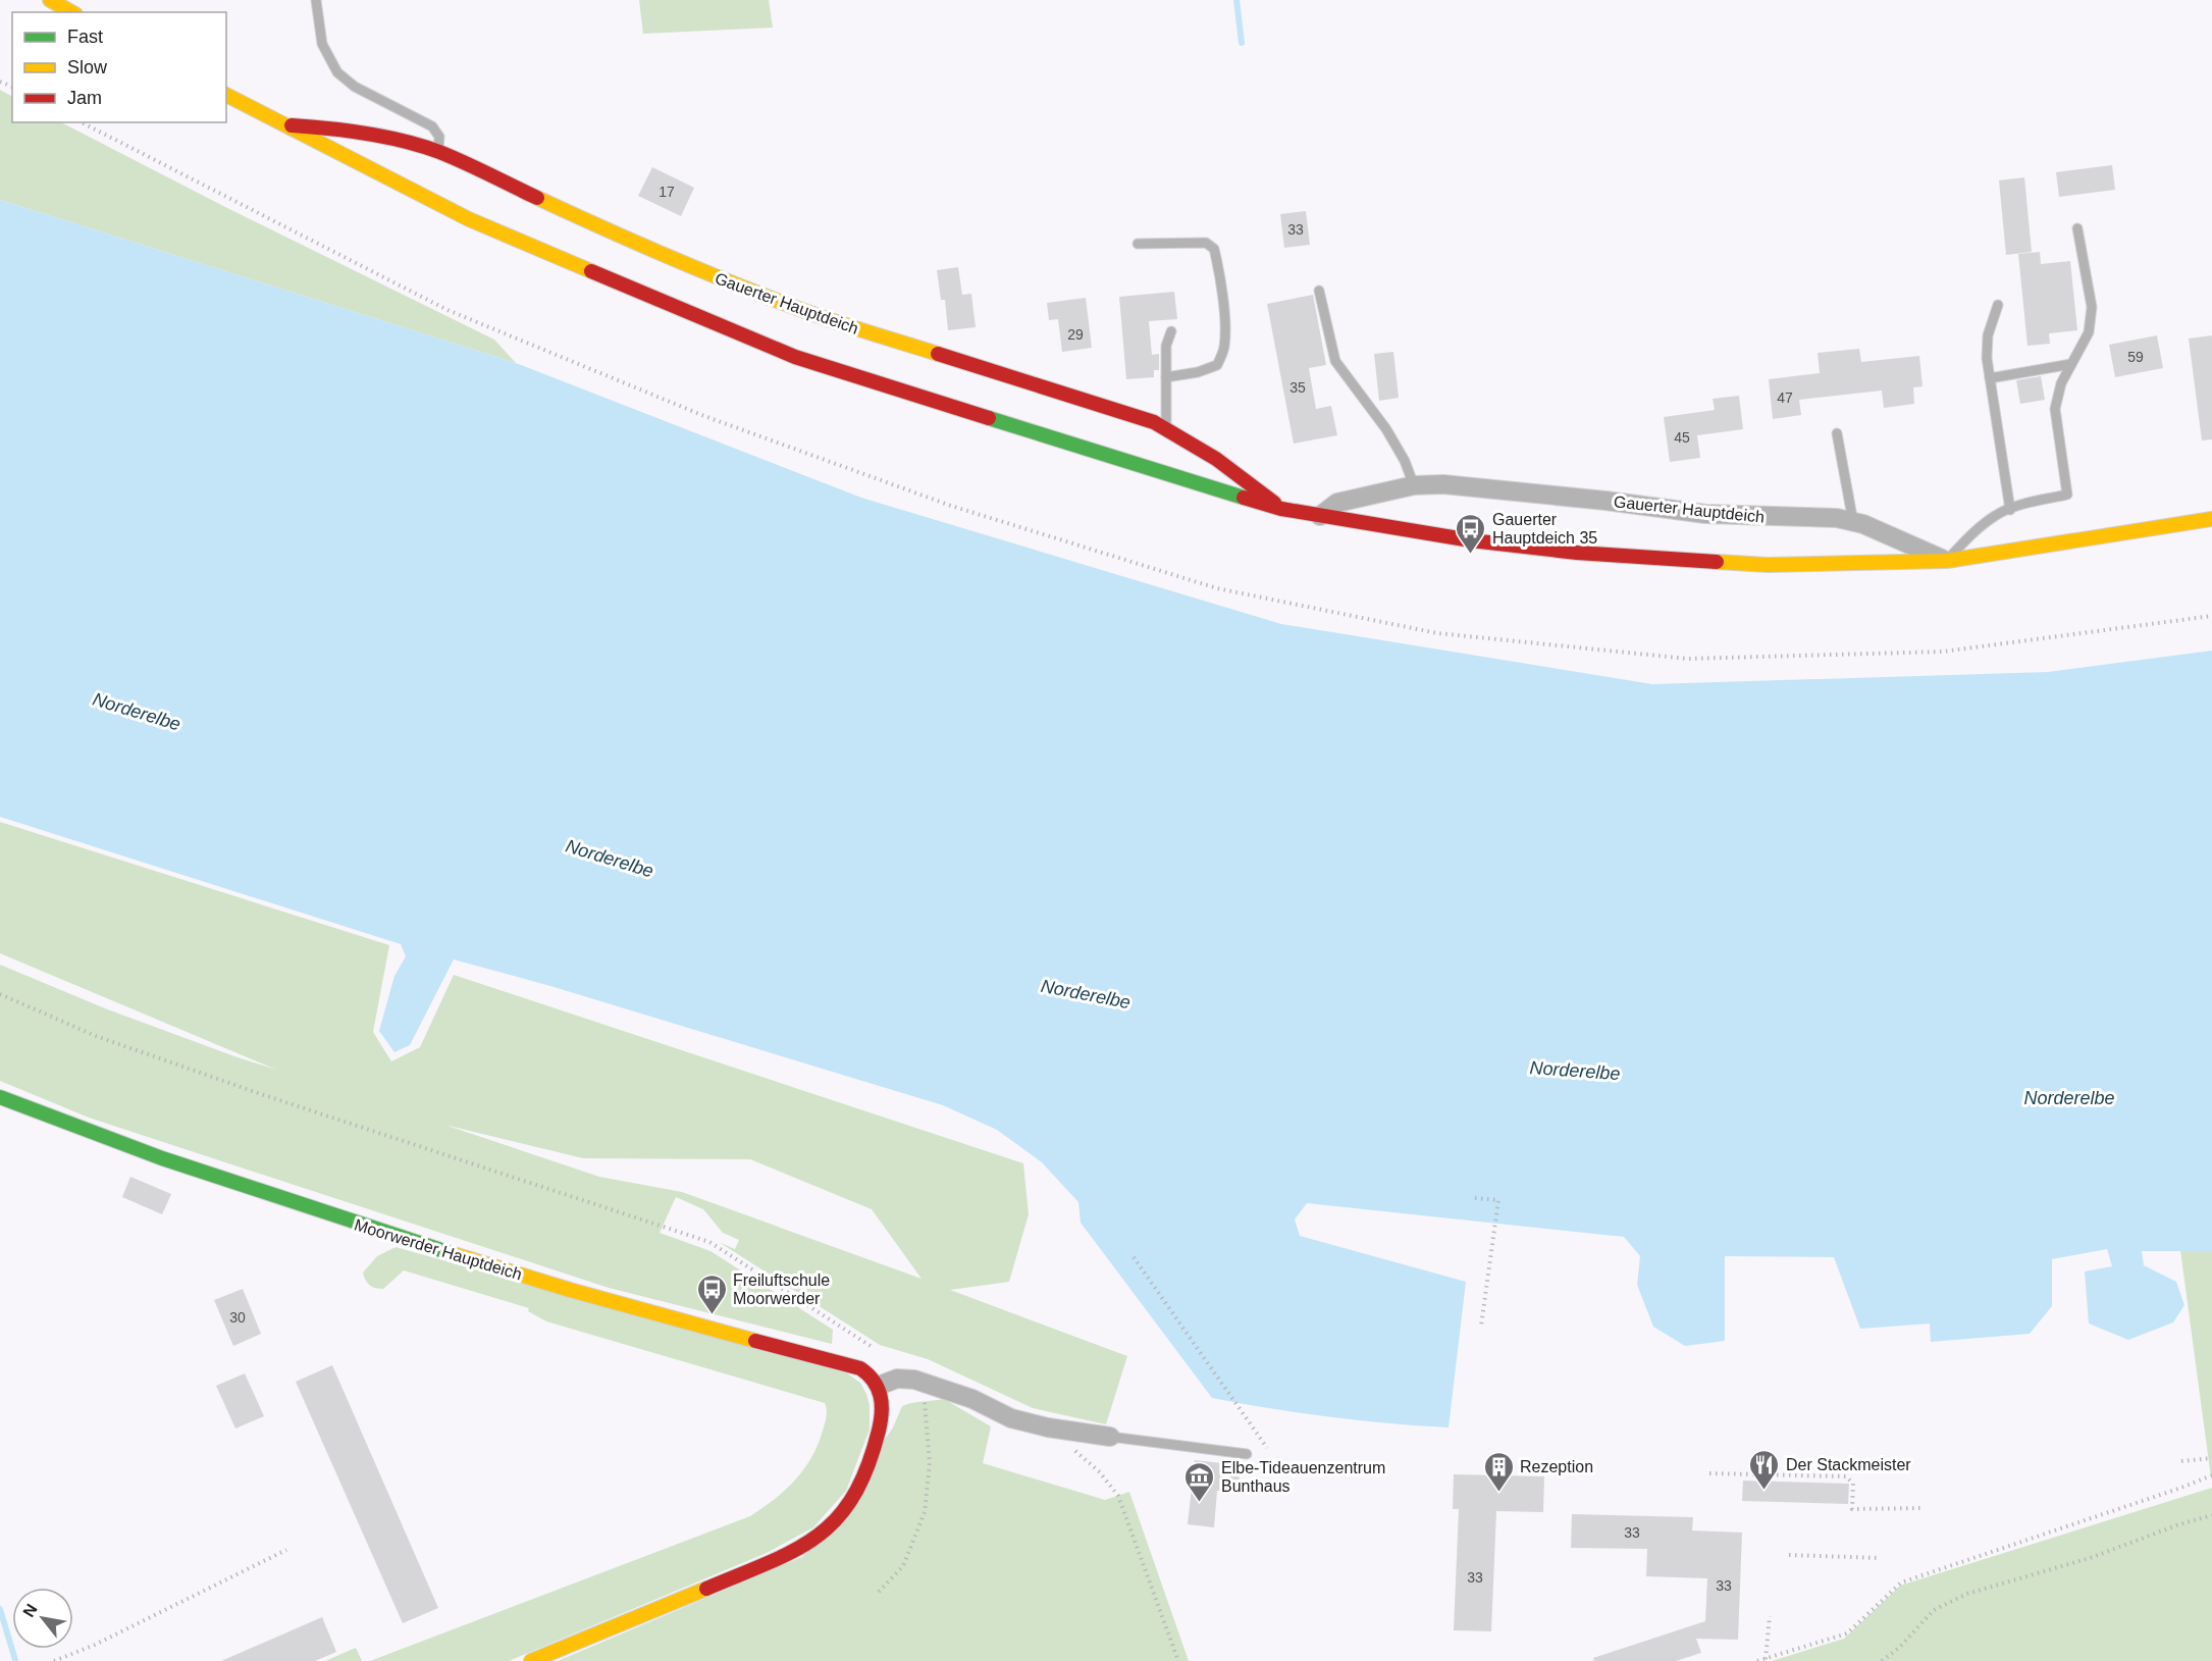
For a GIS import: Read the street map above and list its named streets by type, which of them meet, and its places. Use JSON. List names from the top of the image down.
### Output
{
  "streets": {
    "street": ["Gauerter Hauptdeich", "Moorwerder Hauptdeich"]
  },
  "water": ["Norderelbe"],
  "places": {
    "bus stop": ["Gauerter Hauptdeich 35", "Freiluftschule Moorwerder"],
    "restaurant": ["Der Stackmeister"],
    "building": ["Rezeption"],
    "museum": ["Elbe-Tideauenzentrum Bunthaus"]
  },
  "house_numbers": [
    "17",
    "33",
    "29",
    "59",
    "35",
    "47",
    "45",
    "30",
    "33",
    "33",
    "33"
  ],
  "legend": ["Fast", "Slow", "Jam"],
  "north": "top left"
}
